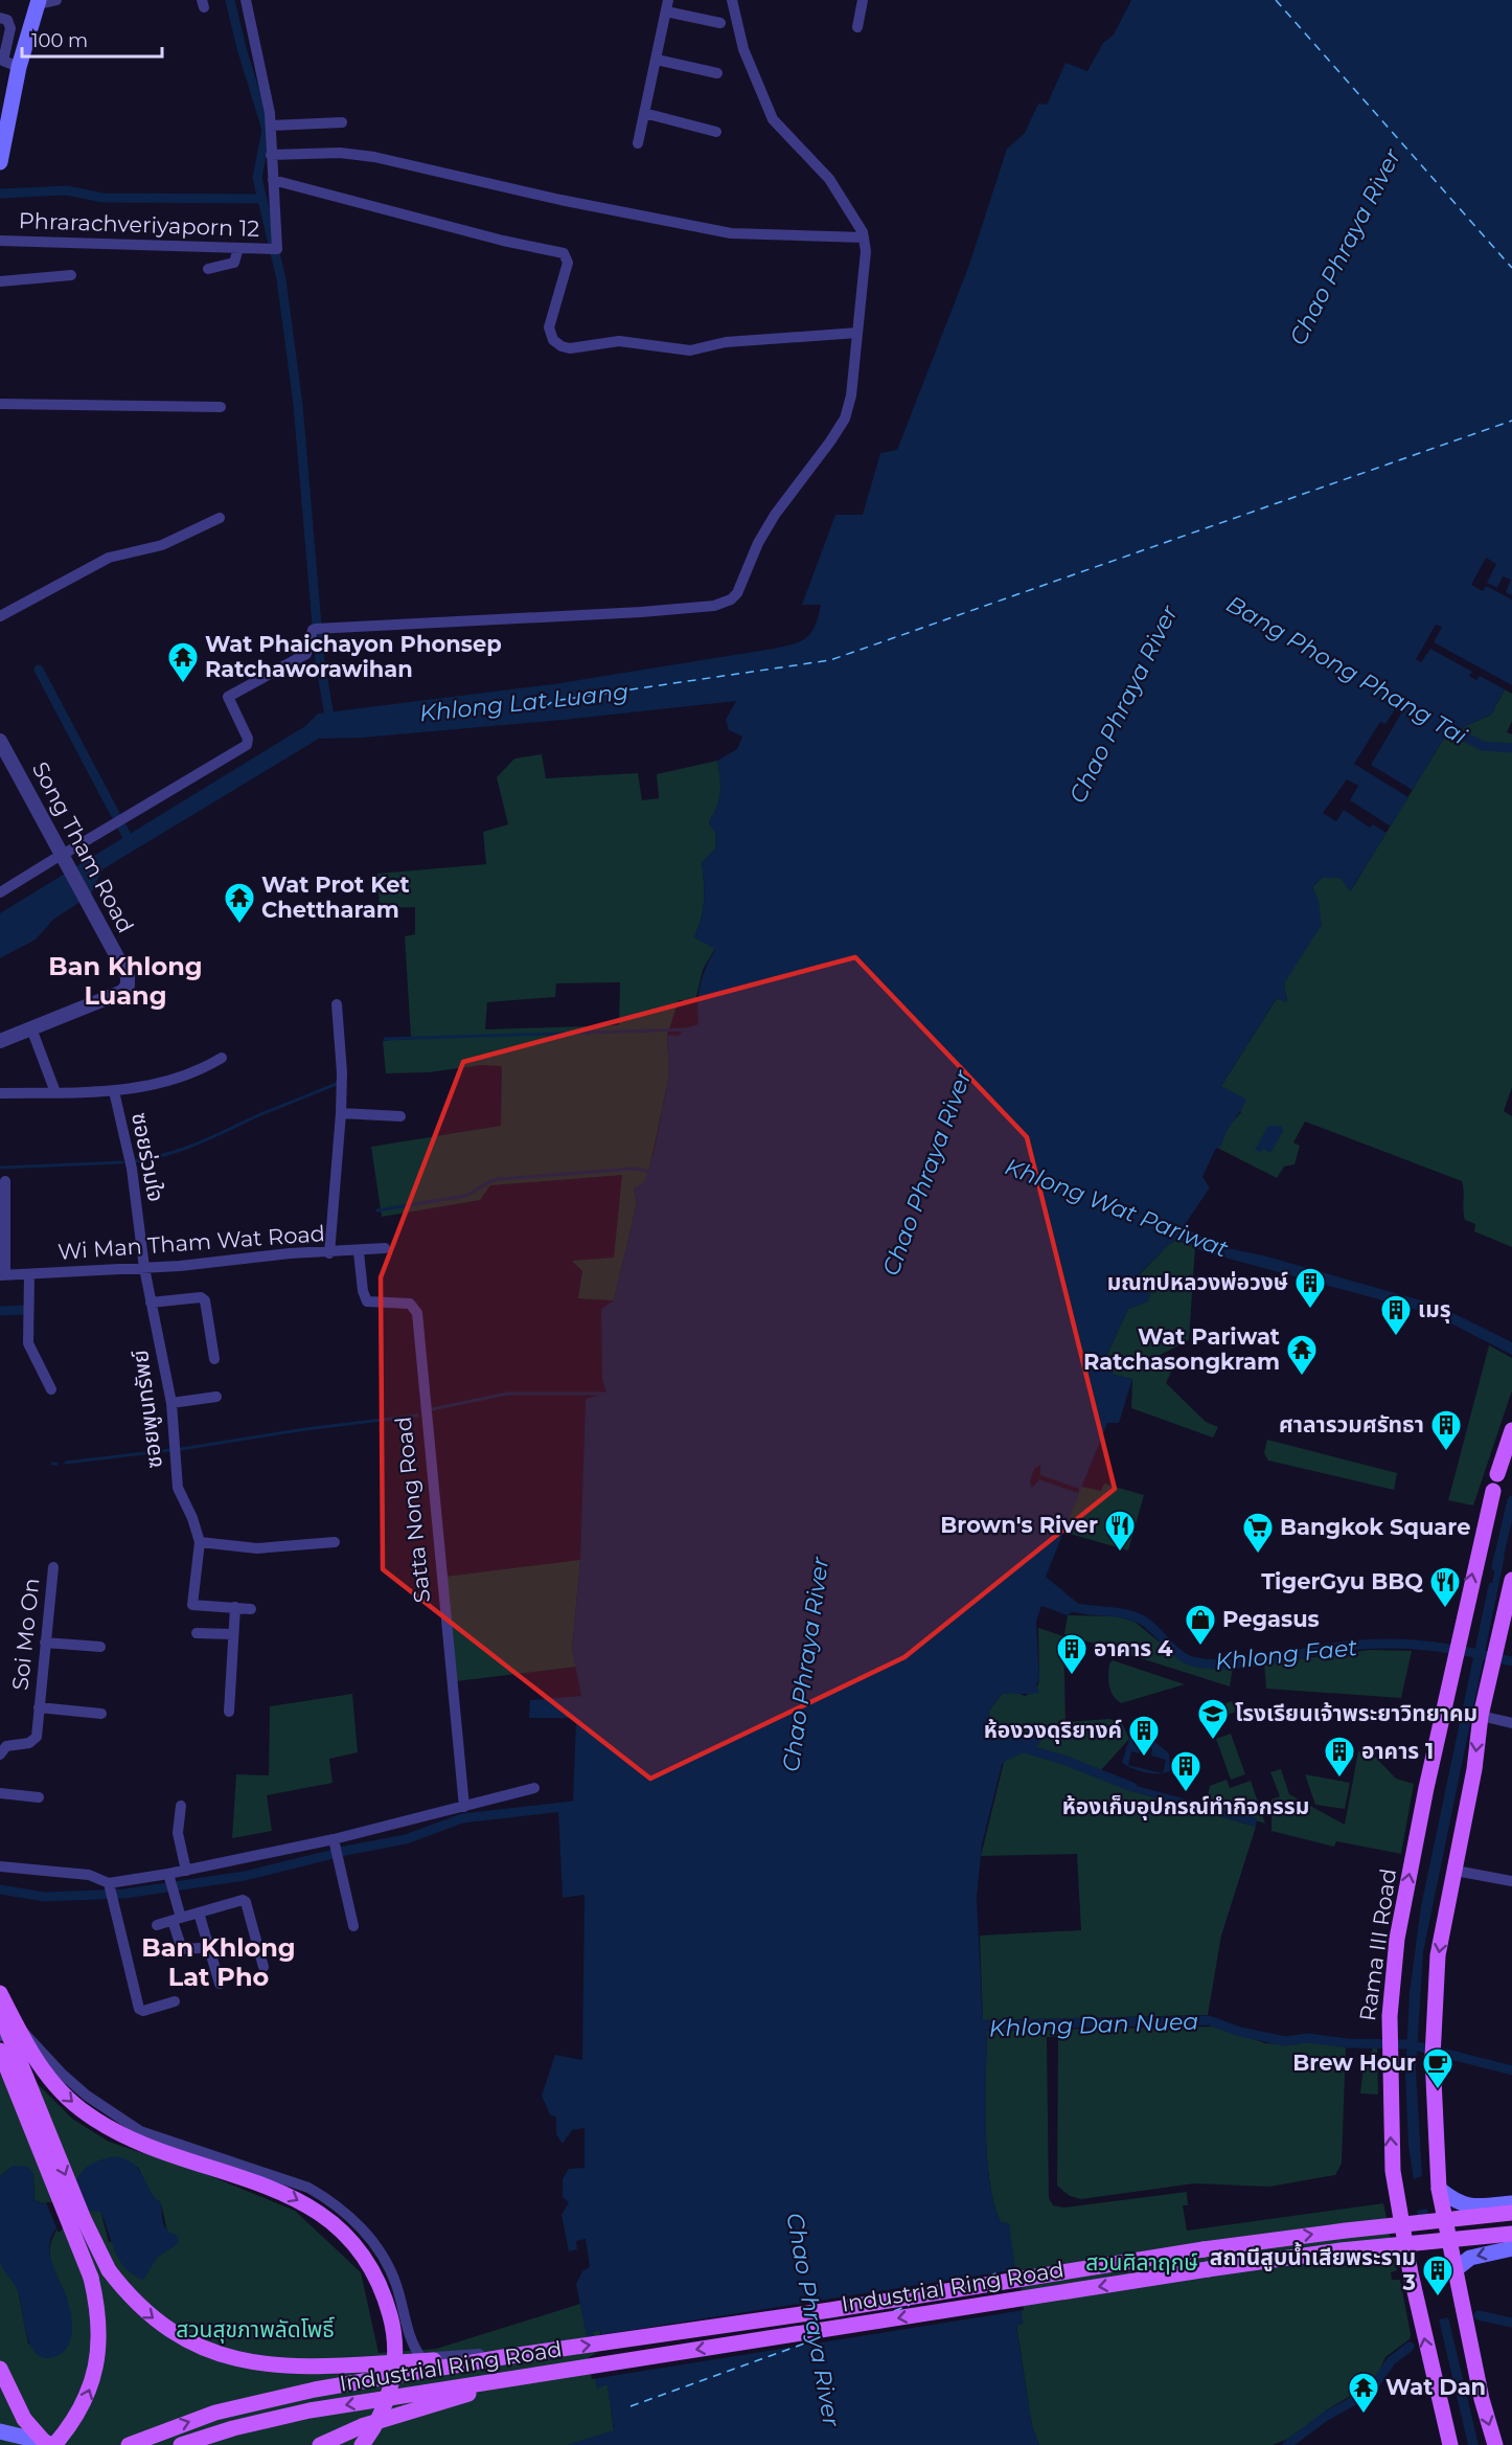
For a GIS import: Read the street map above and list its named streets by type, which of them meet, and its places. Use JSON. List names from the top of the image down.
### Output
{
  "streets": {
    "main road": ["Rama III Road", "Industrial Ring Road"],
    "street": [
      "Phrarachveriyaporn 12",
      "Song Tham Road",
      "ซอยร่วมใจ",
      "Wi Man Tham Wat Road",
      "ซอยพูนทรัพย์",
      "Satta Nong Road",
      "Soi Mo On"
    ]
  },
  "crossings": [
    ["ซอยร่วมใจ", "Wi Man Tham Wat Road"],
    ["ซอยร่วมใจ", "ซอยพูนทรัพย์"],
    ["Wi Man Tham Wat Road", "ซอยพูนทรัพย์"],
    ["Wi Man Tham Wat Road", "Satta Nong Road"]
  ],
  "districts": ["Ban Khlong Luang", "Ban Khlong Lat Pho"],
  "water": [
    "Chao Phraya River",
    "Bang Phong Phang Tai",
    "Khlong Lat Luang",
    "Khlong Wat Pariwat",
    "Khlong Faet",
    "Khlong Dan Nuea"
  ],
  "parks": ["สวนศิลาฤกษ์", "สวนสุขภาพลัดโพธิ์"],
  "places": {
    "temple": [
      "Wat Phaichayon Phonsep Ratchaworawihan",
      "Wat Prot Ket Chettharam",
      "Wat Pariwat Ratchasongkram",
      "Wat Dan"
    ],
    "building": [
      "มณฑปหลวงพ่อวงษ์",
      "เมรุ",
      "ศาลารวมศรัทธา",
      "อาคาร 4",
      "ห้องวงดุริยางค์",
      "อาคาร 1",
      "ห้องเก็บอุปกรณ์ทำกิจกรรม",
      "สถานีสูบน้ำเสียพระราม 3"
    ],
    "restaurant": ["Brown's River", "TigerGyu BBQ"],
    "supermarket": ["Bangkok Square"],
    "shop": ["Pegasus"],
    "school or university": ["โรงเรียนเจ้าพระยาวิทยาคม"],
    "cafe": ["Brew Hour"]
  },
  "scale_bar": "100 m"
}
